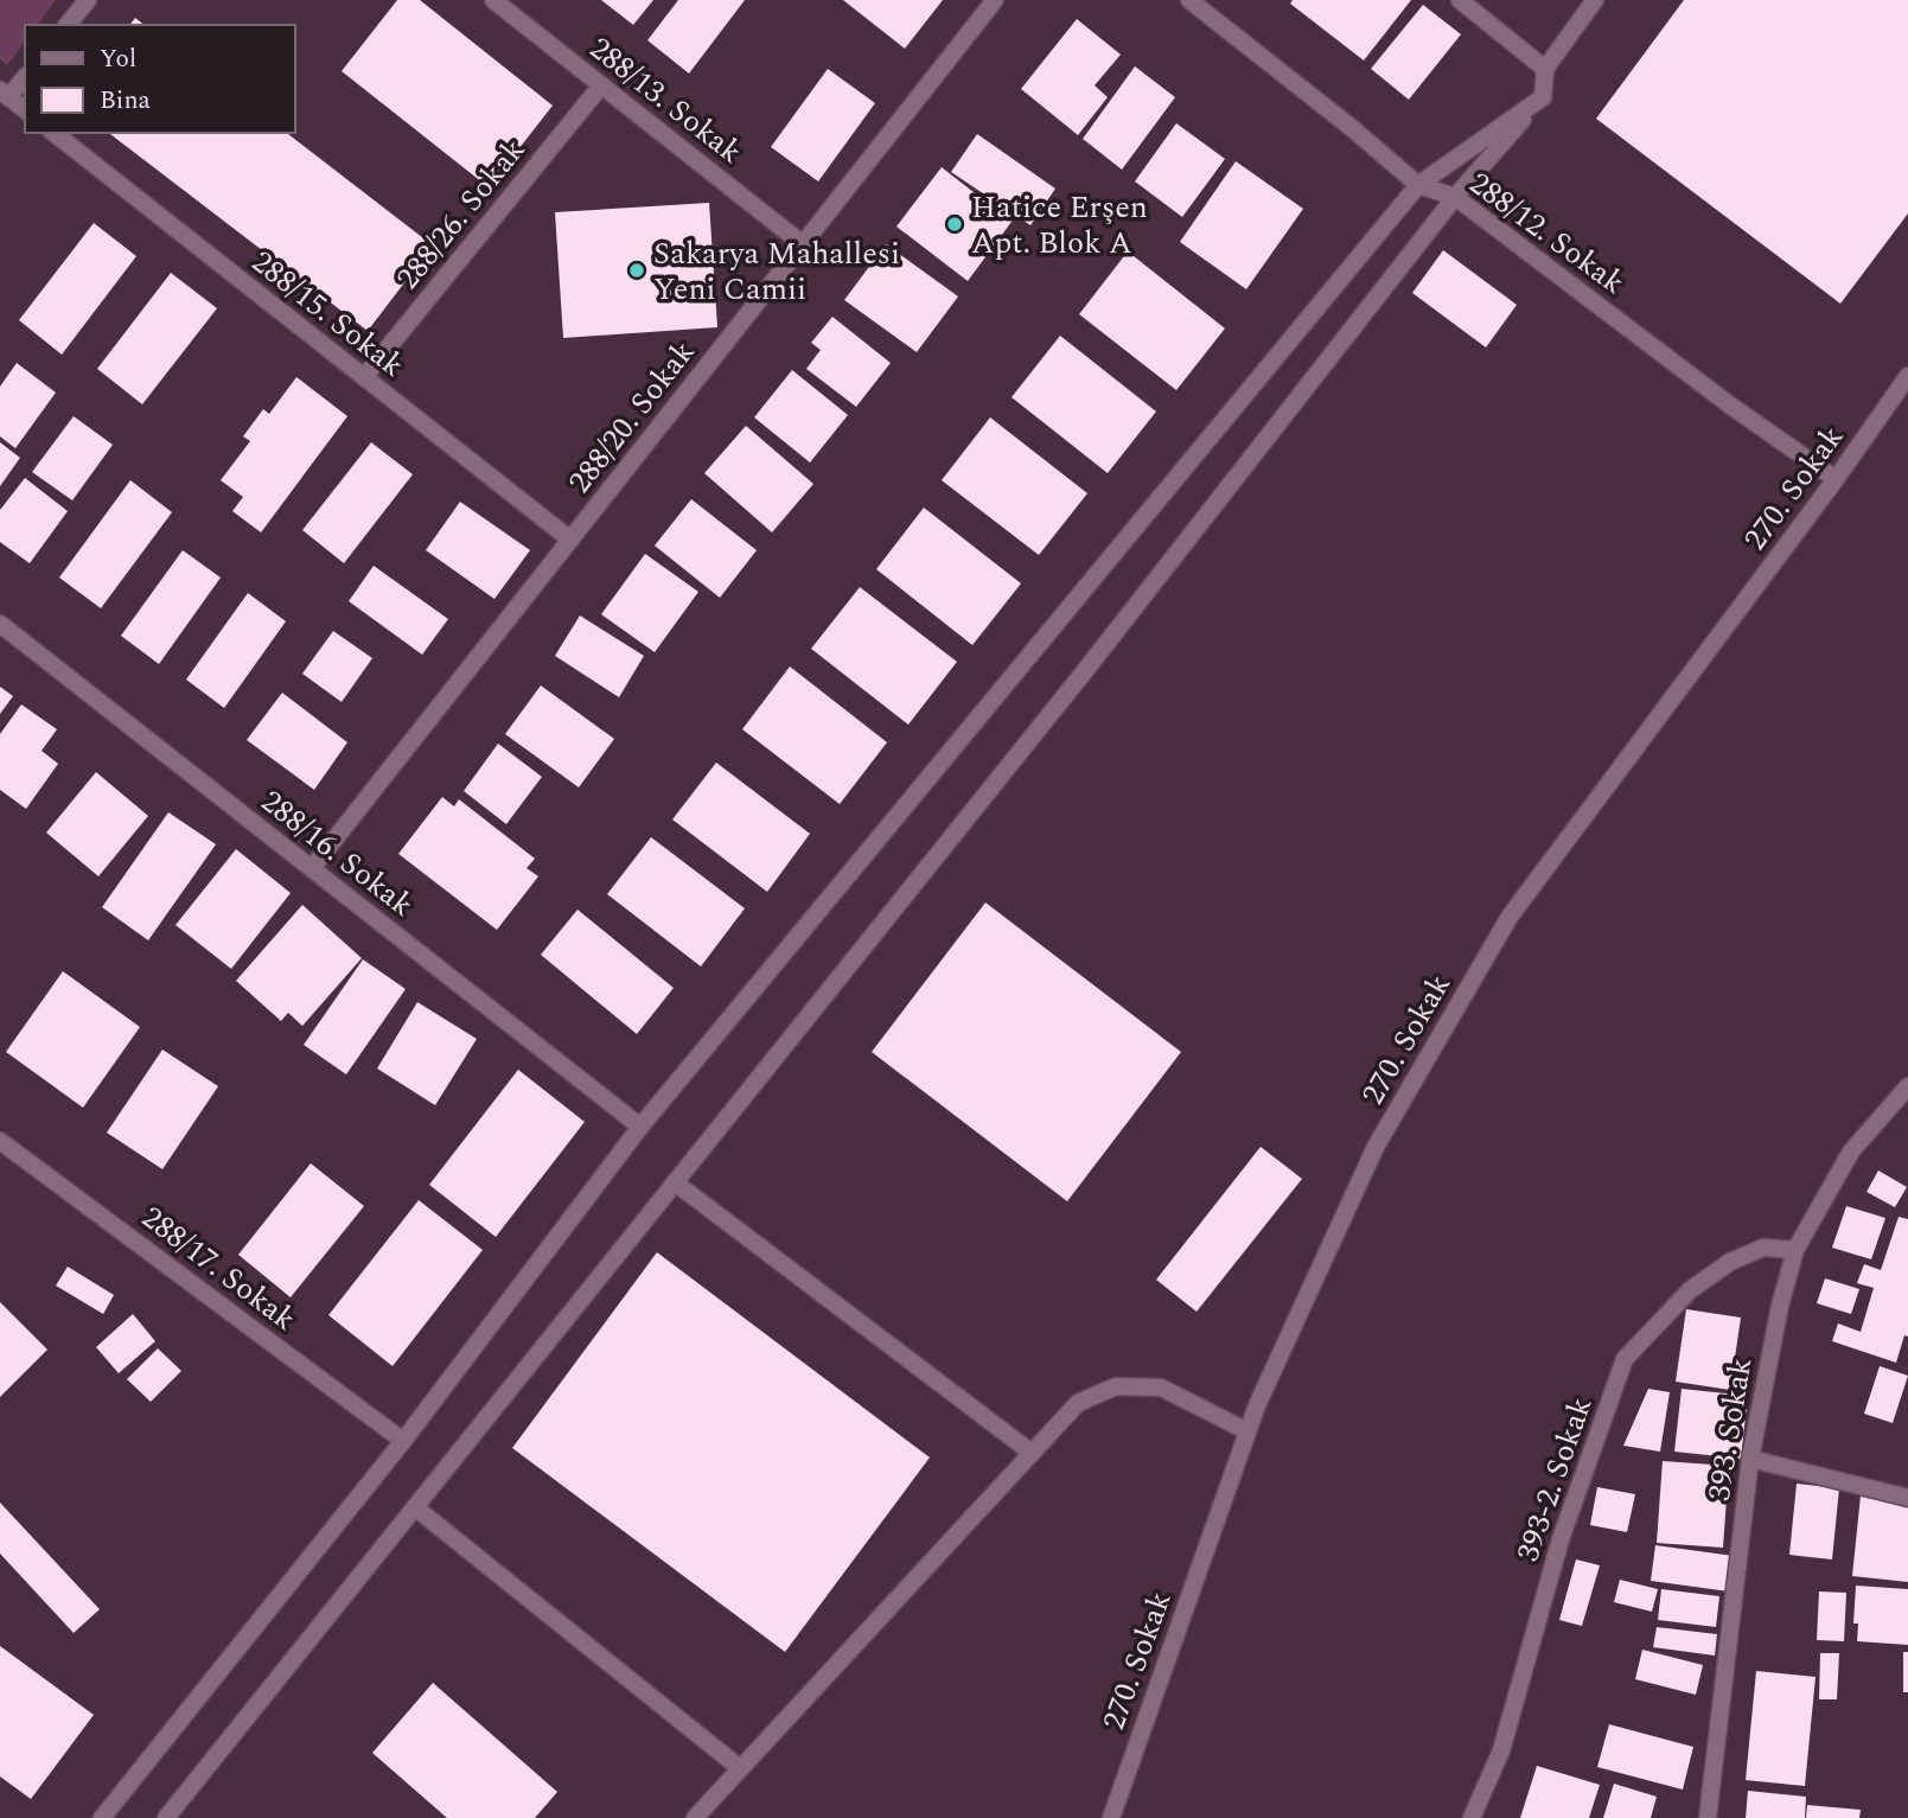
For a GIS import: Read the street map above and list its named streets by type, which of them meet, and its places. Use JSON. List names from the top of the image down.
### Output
{
  "streets": {
    "street": [
      "288/13. Sokak",
      "288/26. Sokak",
      "288/12. Sokak",
      "288/15. Sokak",
      "288/20. Sokak",
      "270. Sokak",
      "288/16. Sokak",
      "288/17. Sokak",
      "393. Sokak",
      "393-2. Sokak"
    ]
  },
  "crossings": [
    ["288/13. Sokak", "288/26. Sokak"],
    ["288/13. Sokak", "288/20. Sokak"],
    ["288/26. Sokak", "288/15. Sokak"],
    ["288/12. Sokak", "270. Sokak"],
    ["288/15. Sokak", "288/20. Sokak"],
    ["288/20. Sokak", "288/16. Sokak"],
    ["393. Sokak", "393-2. Sokak"]
  ],
  "places": ["Hatice Erşen Apt. Blok A", "Sakarya Mahallesi Yeni Camii"],
  "legend": ["Yol", "Bina"]
}
